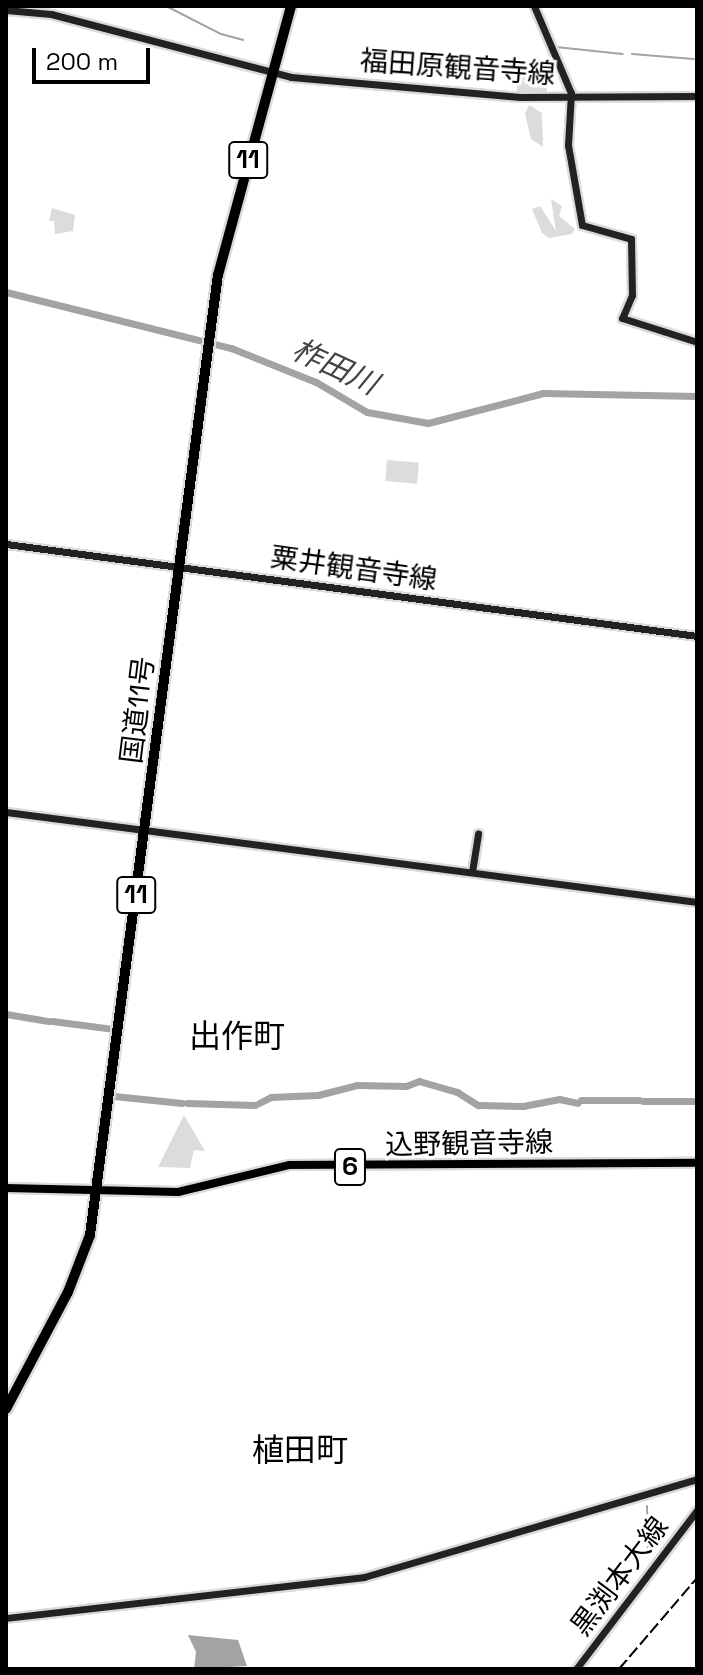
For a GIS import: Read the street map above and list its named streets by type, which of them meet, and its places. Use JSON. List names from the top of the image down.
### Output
{
  "streets": {
    "highway": ["11", "国道11号"],
    "main road": [
      "福田原観音寺線",
      "粟井観音寺線",
      "込野観音寺線",
      "6",
      "黒渕本大線"
    ]
  },
  "crossings": [
    ["福田原観音寺線", "国道11号"],
    ["粟井観音寺線", "国道11号"],
    ["国道11号", "込野観音寺線"]
  ],
  "districts": ["出作町", "植田町"],
  "water": ["柞田川"],
  "scale_bar": "200 m"
}
